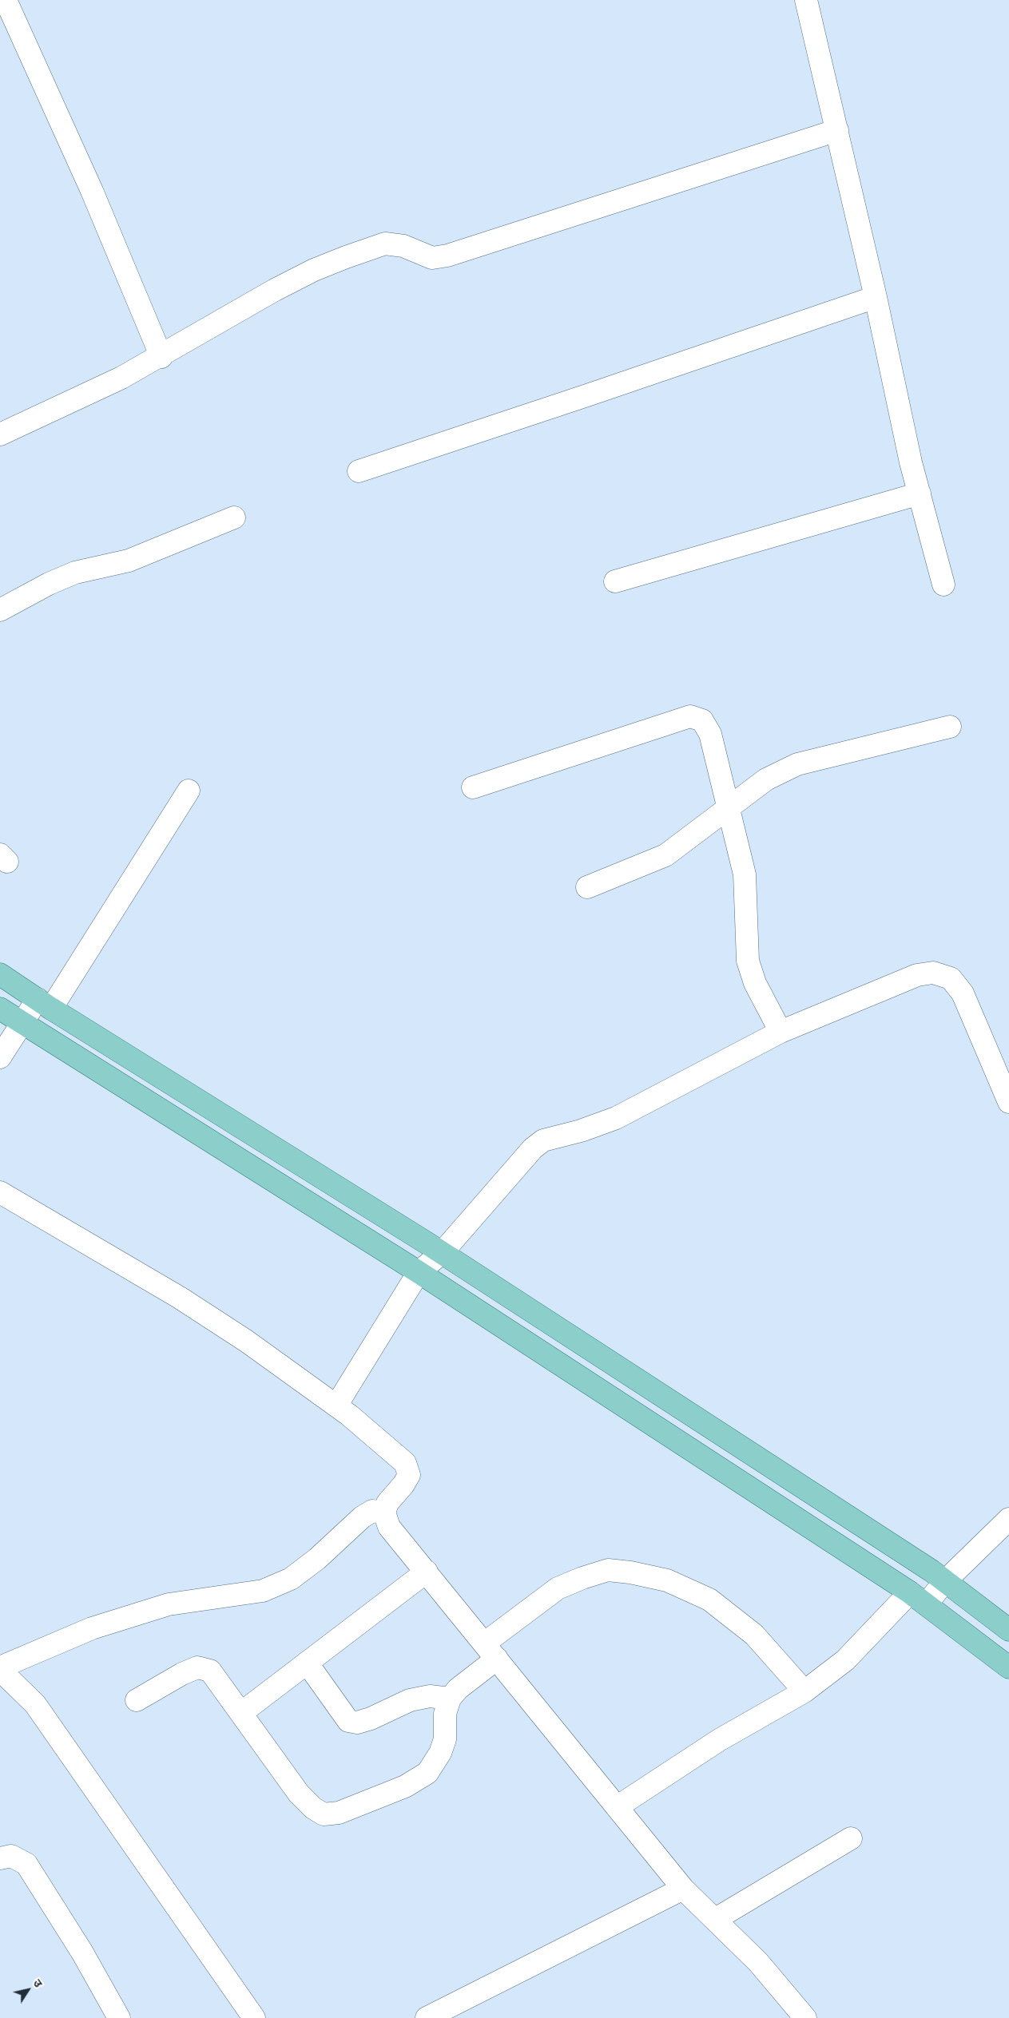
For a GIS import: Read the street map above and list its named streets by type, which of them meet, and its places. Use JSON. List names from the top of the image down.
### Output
{
  "north": "top right"
}
